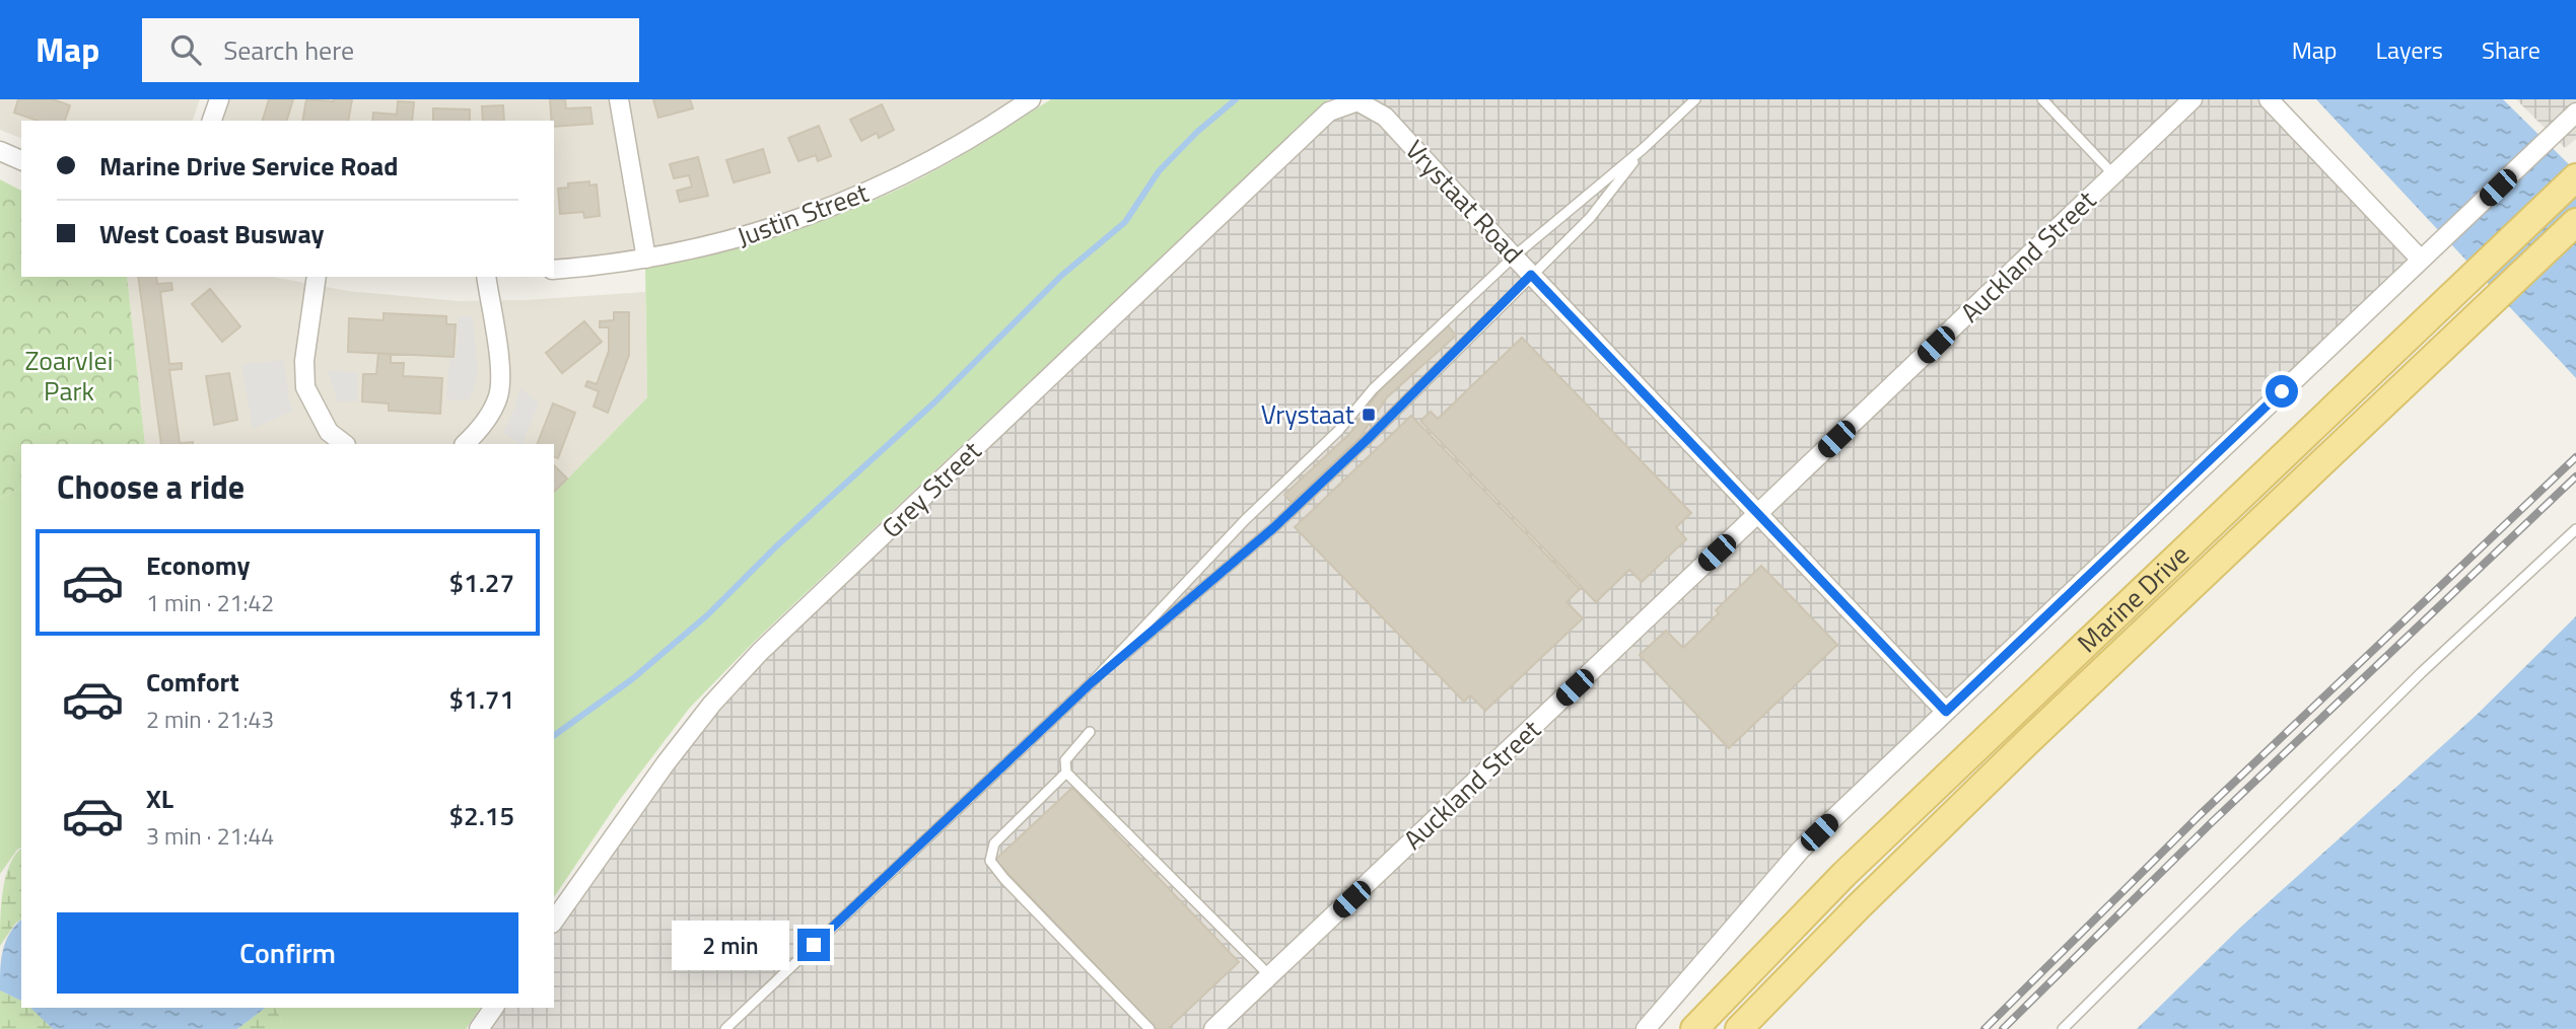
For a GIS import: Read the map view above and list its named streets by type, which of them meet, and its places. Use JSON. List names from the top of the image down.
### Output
{
  "streets": {
    "main road": ["Marine Drive"],
    "street": [
      "Vrystaat Road",
      "Justin Street",
      "Auckland Street",
      "Grey Street"
    ]
  },
  "crossings": [
    ["Vrystaat Road", "Auckland Street"],
    ["Vrystaat Road", "Grey Street"]
  ],
  "parks": ["Zoarvlei Park"],
  "places": {
    "transit": ["Vrystaat"]
  },
  "page": {
    "header": "Map",
    "search": "Search here",
    "nav": ["Map", "Layers", "Share"],
    "banner": ["Marine Drive Service Road", "West Coast Busway"],
    "heading": "Choose a ride",
    "list": [
      {
        "name": "Economy",
        "note": "1 min · 21:42",
        "value": "$1.27"
      },
      {
        "name": "Comfort",
        "note": "2 min · 21:43",
        "value": "$1.71"
      },
      {
        "name": "XL",
        "note": "3 min · 21:44",
        "value": "$2.15"
      }
    ],
    "buttons": "Confirm",
    "bubble": "2 min"
  }
}
